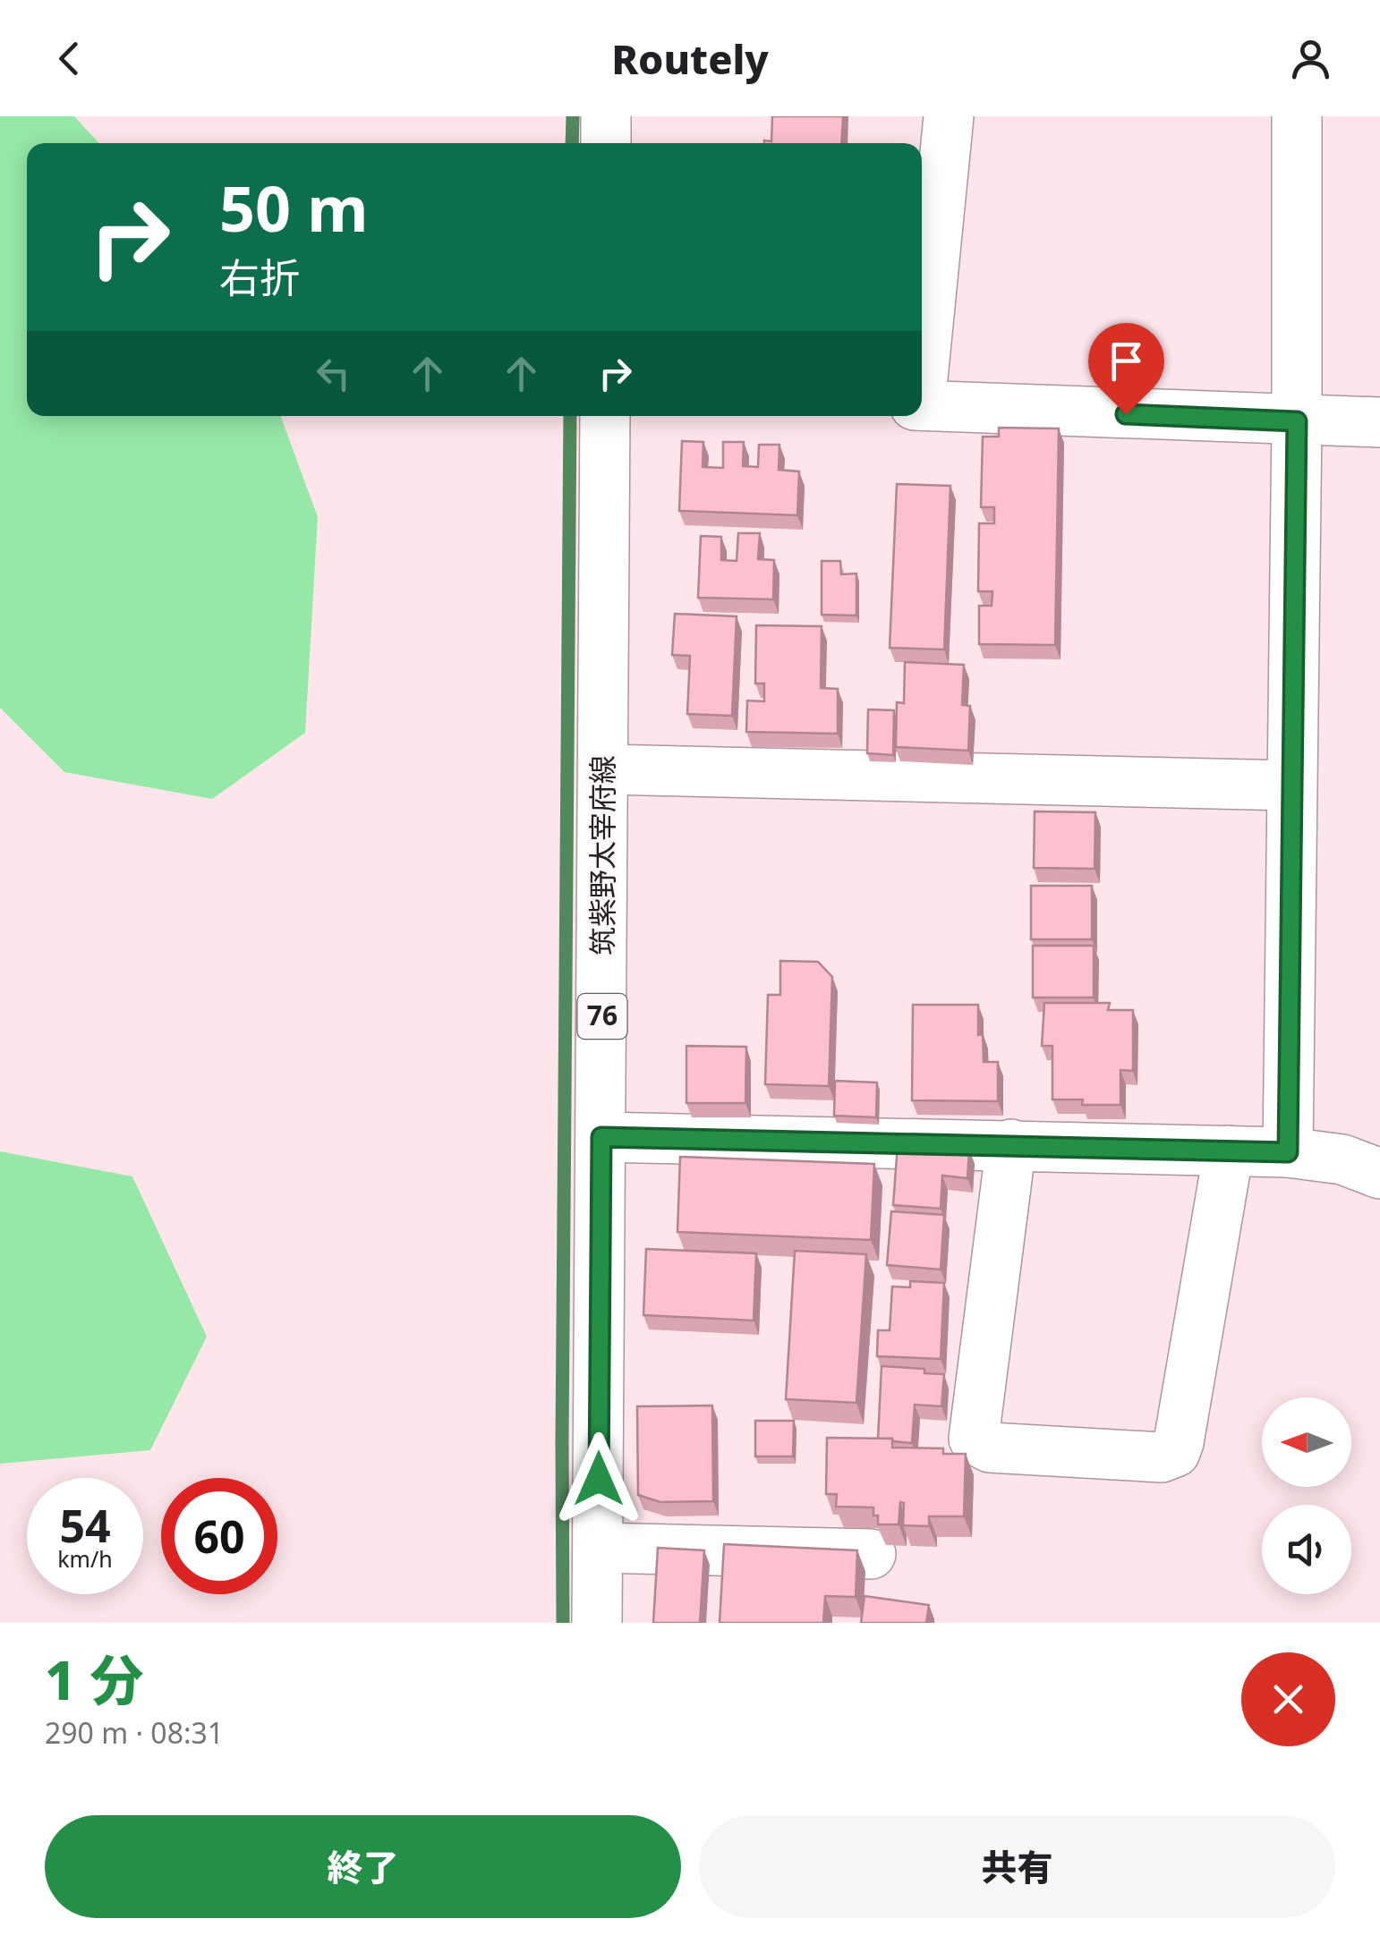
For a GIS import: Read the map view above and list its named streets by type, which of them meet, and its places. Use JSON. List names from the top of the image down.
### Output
{
  "streets": {
    "street": ["筑紫野太宰府線", "76"]
  },
  "north": "left",
  "page": {
    "header": "Routely",
    "turn": ["50 m", "右折"],
    "speed": "54 km/h",
    "limit": "60",
    "heading": ["1 分", "290 m · 08:31"],
    "buttons": ["終了", "共有"]
  }
}
